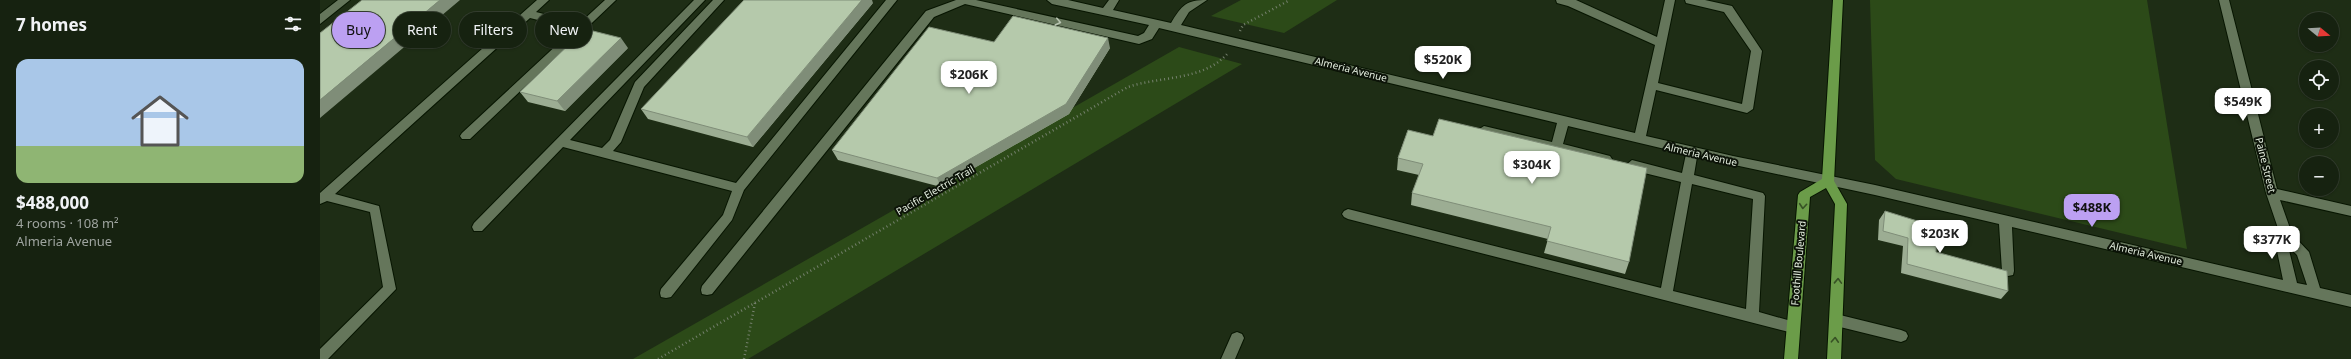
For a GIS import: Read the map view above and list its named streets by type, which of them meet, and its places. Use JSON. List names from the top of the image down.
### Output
{
  "streets": {
    "main road": ["Foothill Boulevard"],
    "street": ["Almeria Avenue", "Paine Street"],
    "path": ["Pacific Electric Trail"]
  },
  "crossings": [
    ["Almeria Avenue", "Paine Street"],
    ["Almeria Avenue", "Foothill Boulevard"]
  ],
  "north": "right",
  "page": {
    "heading": "7 homes",
    "map_buttons": ["+", "−"],
    "chip": [
      "Buy",
      "Rent",
      "Filters",
      "New"
    ],
    "price": [
      "$520K",
      "$206K",
      "$549K",
      "$304K",
      "$488K",
      "$203K",
      "$377K"
    ],
    "list": [
      {
        "name": "$488,000",
        "note": "4 rooms · 108 m² · Almeria Avenue"
      }
    ]
  }
}
